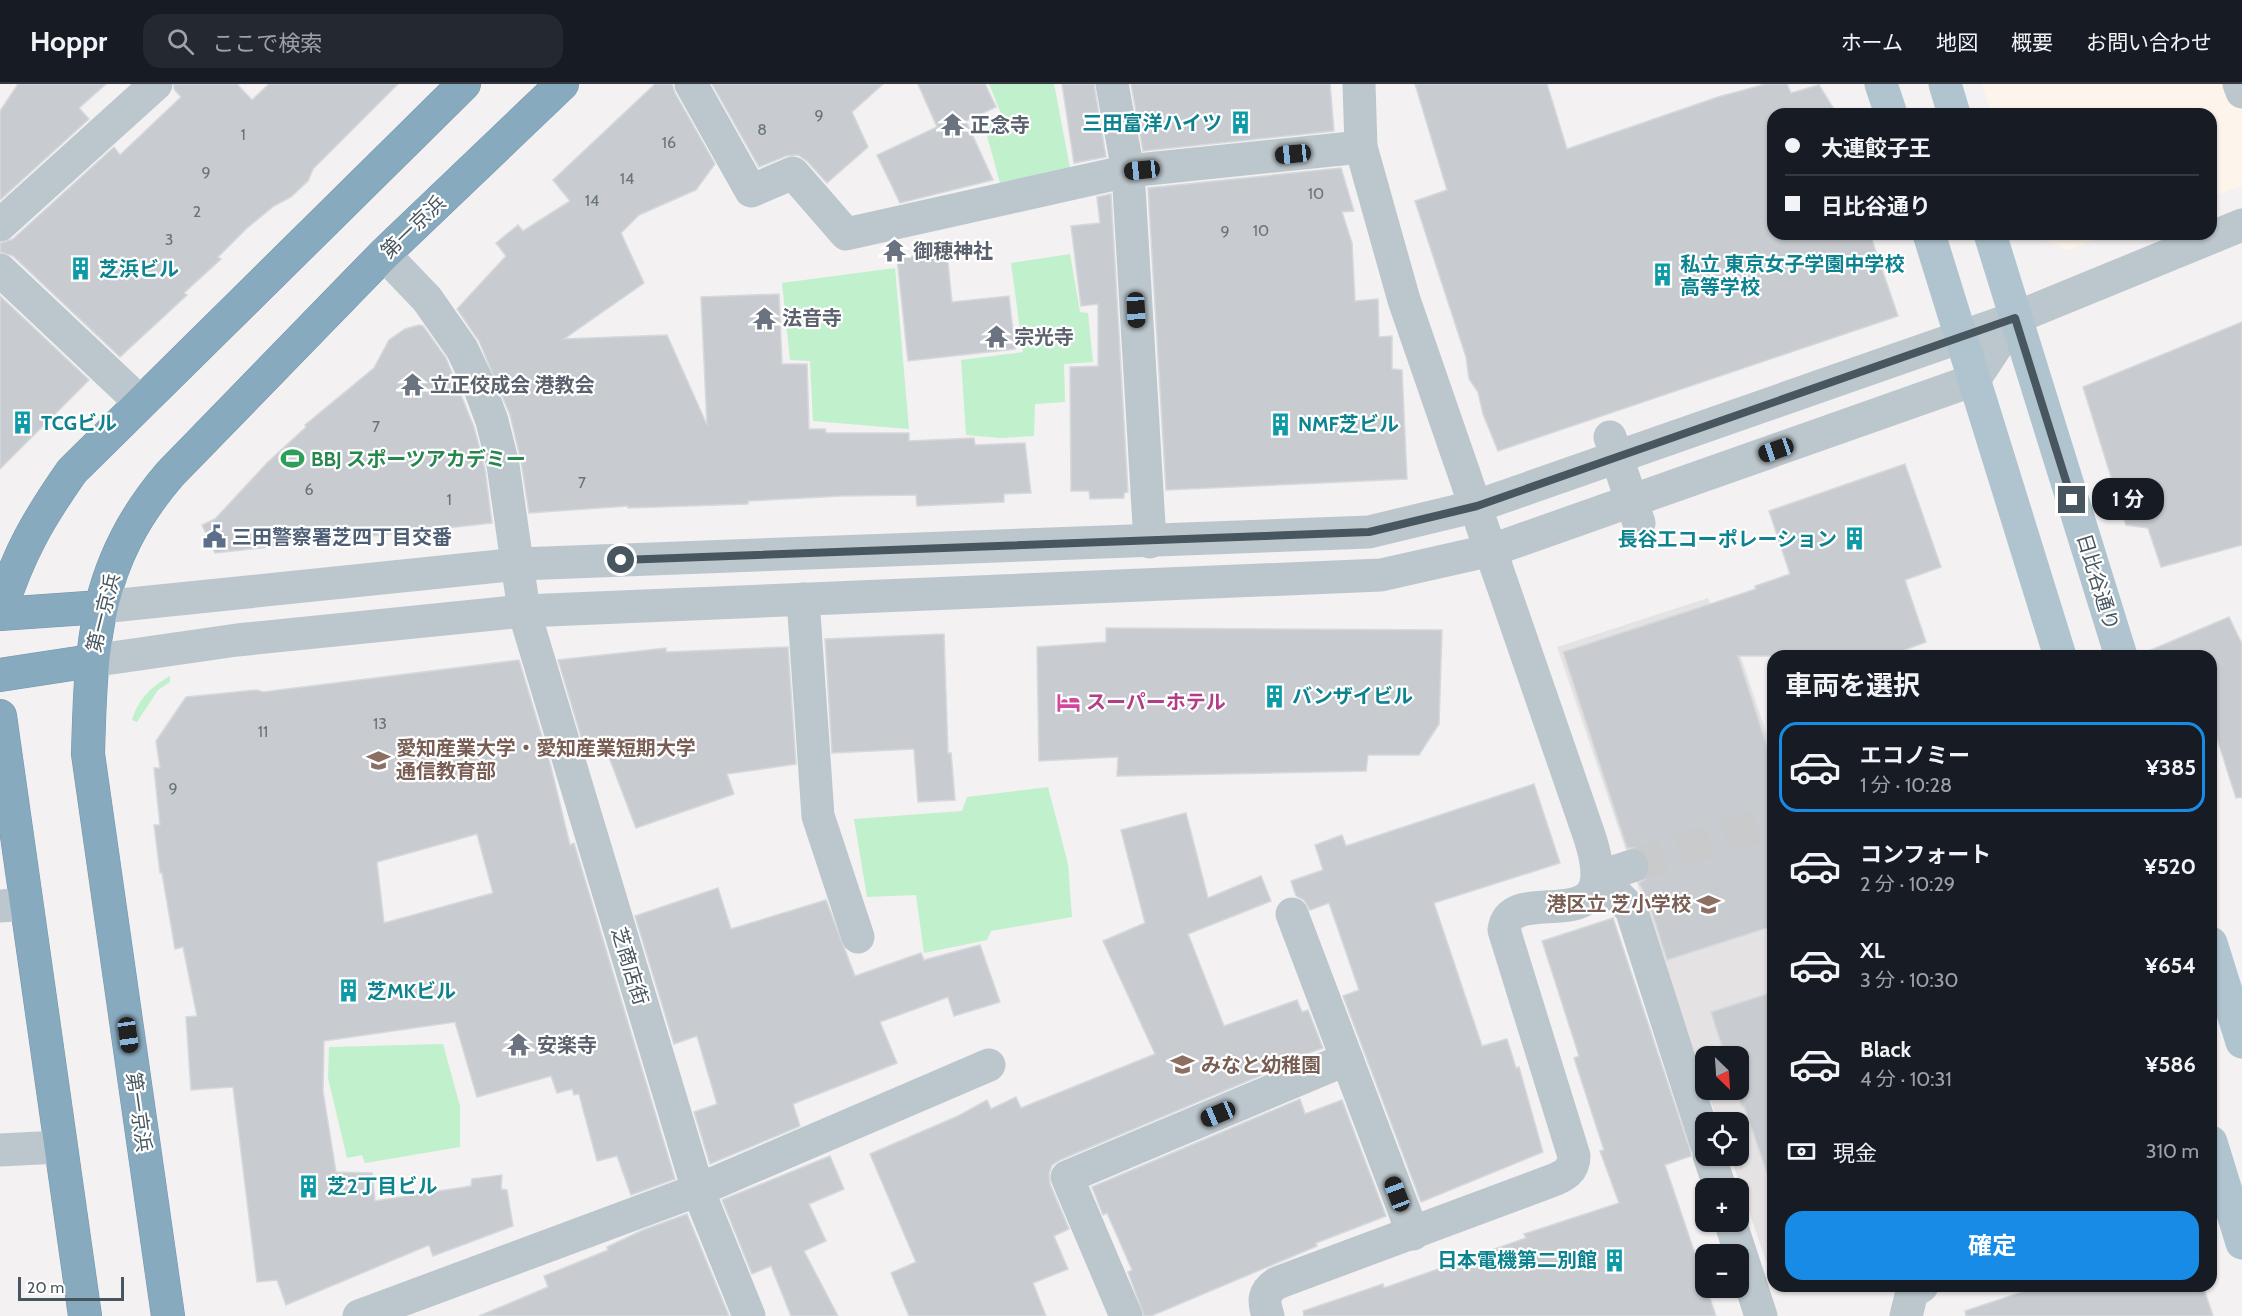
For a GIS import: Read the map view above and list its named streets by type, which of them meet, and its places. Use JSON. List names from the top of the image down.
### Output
{
  "streets": {
    "highway": ["第一京浜"],
    "main road": ["日比谷通り"],
    "street": ["芝商店街"]
  },
  "crossings": [
    ["第一京浜", "芝商店街"]
  ],
  "places": {
    "building": [
      "三田富洋ハイツ",
      "芝浜ビル",
      "私立 東京女子学園中学校 高等学校",
      "TCGビル",
      "NMF芝ビル",
      "長谷工コーポレーション",
      "バンザイビル",
      "芝MKビル",
      "芝2丁目ビル",
      "日本電機第二別館"
    ],
    "temple": [
      "正念寺",
      "御穂神社",
      "法音寺",
      "宗光寺",
      "立正佼成会 港教会",
      "安楽寺"
    ],
    "sports": ["BBJ スポーツアカデミー"],
    "public building": ["三田警察署芝四丁目交番"],
    "hotel": ["スーパーホテル"],
    "school or university": ["愛知産業大学・愛知産業短期大学 通信教育部", "港区立 芝小学校", "みなと幼稚園"]
  },
  "house_numbers": [
    "9",
    "8",
    "1",
    "16",
    "9",
    "14",
    "10",
    "14",
    "2",
    "10",
    "9",
    "3",
    "7",
    "7",
    "6",
    "1",
    "13",
    "11",
    "9"
  ],
  "scale_bar": "20 m",
  "north": "bottom right",
  "page": {
    "header": "Hoppr",
    "search": "ここで検索",
    "nav": [
      "ホーム",
      "地図",
      "概要",
      "お問い合わせ"
    ],
    "banner": ["大連餃子王", "日比谷通り"],
    "bubble": "1 分",
    "heading": "車両を選択",
    "list": [
      {
        "name": "エコノミー",
        "note": "1 分 · 10:28",
        "value": "¥385"
      },
      {
        "name": "コンフォート",
        "note": "2 分 · 10:29",
        "value": "¥520"
      },
      {
        "name": "XL",
        "note": "3 分 · 10:30",
        "value": "¥654"
      },
      {
        "name": "Black",
        "note": "4 分 · 10:31",
        "value": "¥586"
      }
    ],
    "map_buttons": ["+", "−"],
    "pay": ["現金", "310 m"],
    "buttons": "確定",
    "scale": "20 m"
  }
}
